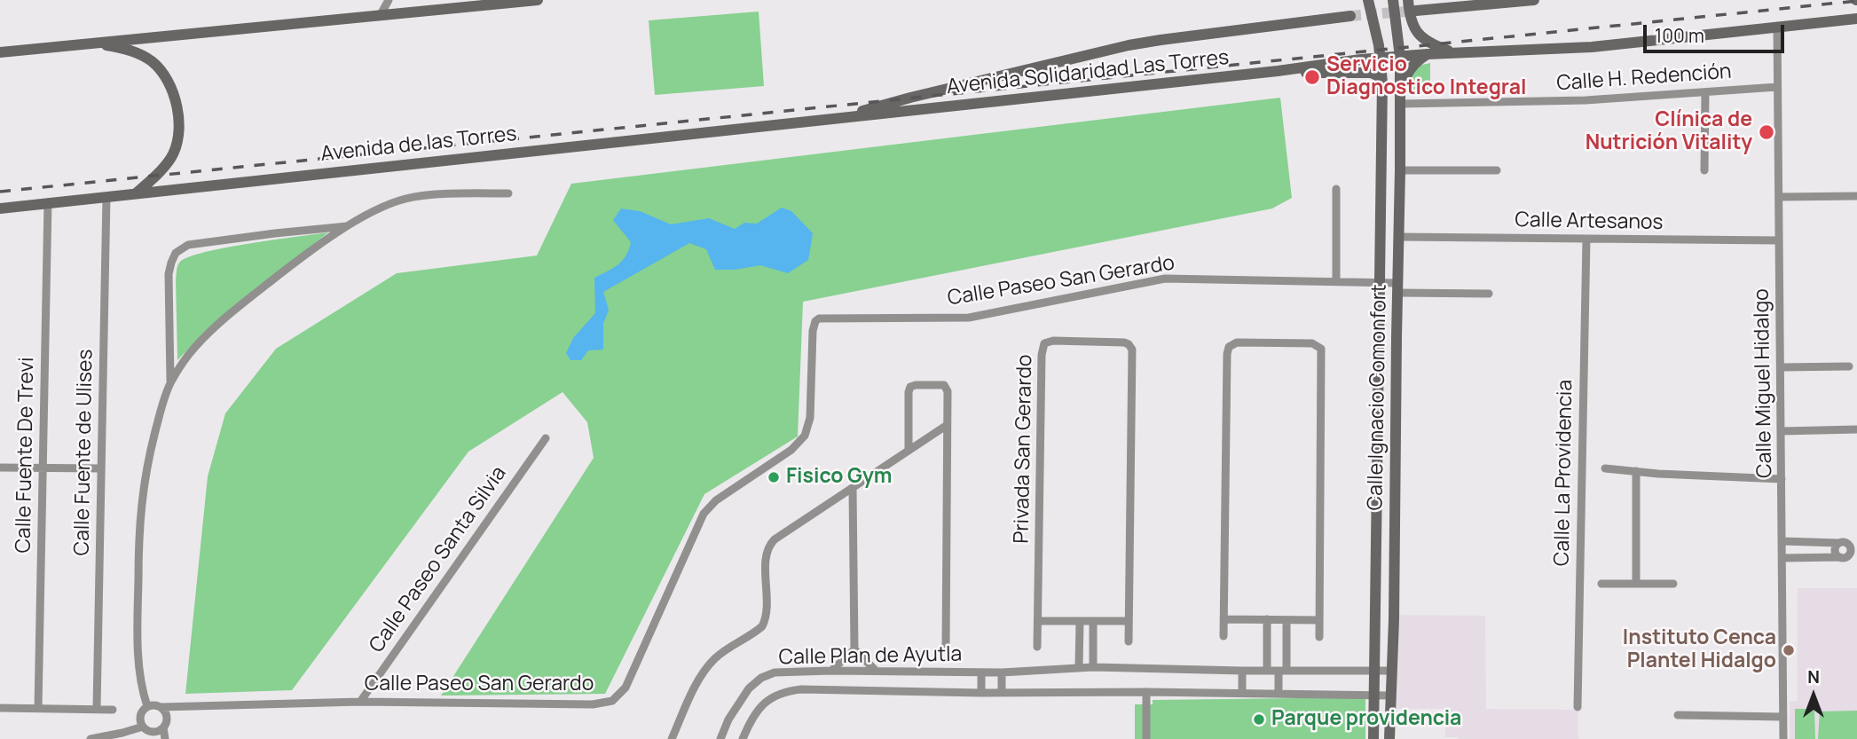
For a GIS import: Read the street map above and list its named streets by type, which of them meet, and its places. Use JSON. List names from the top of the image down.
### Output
{
  "streets": {
    "main road": ["Avenida Solidaridad Las Torres", "Avenida de las Torres", "Calle Ignacio Comonfort"],
    "street": [
      "Calle H. Redención",
      "Calle Artesanos",
      "Calle Paseo San Gerardo",
      "Calle Miguel Hidalgo",
      "Privada San Gerardo",
      "Calle Fuente de Ulises",
      "Calle Fuente De Trevi",
      "Calle La Providencia",
      "Calle Paseo Santa Silvia",
      "Calle Plan de Ayutla"
    ]
  },
  "crossings": [
    ["Avenida Solidaridad Las Torres", "Avenida de las Torres"],
    ["Avenida Solidaridad Las Torres", "Calle Miguel Hidalgo"],
    ["Avenida Solidaridad Las Torres", "Calle Ignacio Comonfort"],
    ["Calle H. Redención", "Calle Miguel Hidalgo"],
    ["Calle H. Redención", "Calle Ignacio Comonfort"],
    ["Avenida de las Torres", "Calle Fuente de Ulises"],
    ["Avenida de las Torres", "Calle Fuente De Trevi"],
    ["Calle Artesanos", "Calle Miguel Hidalgo"],
    ["Calle Artesanos", "Calle Ignacio Comonfort"],
    ["Calle Artesanos", "Calle La Providencia"],
    ["Calle Paseo San Gerardo", "Calle Ignacio Comonfort"],
    ["Calle Paseo San Gerardo", "Calle Paseo Santa Silvia"],
    ["Calle Ignacio Comonfort", "Calle Plan de Ayutla"]
  ],
  "places": [
    "Servicio Diagnostico Integral",
    "Clínica de Nutrición Vitality",
    "Fisico Gym",
    "Instituto Cenca Plantel Hidalgo",
    "Parque providencia"
  ],
  "scale_bar": "100 m",
  "north": "top"
}
